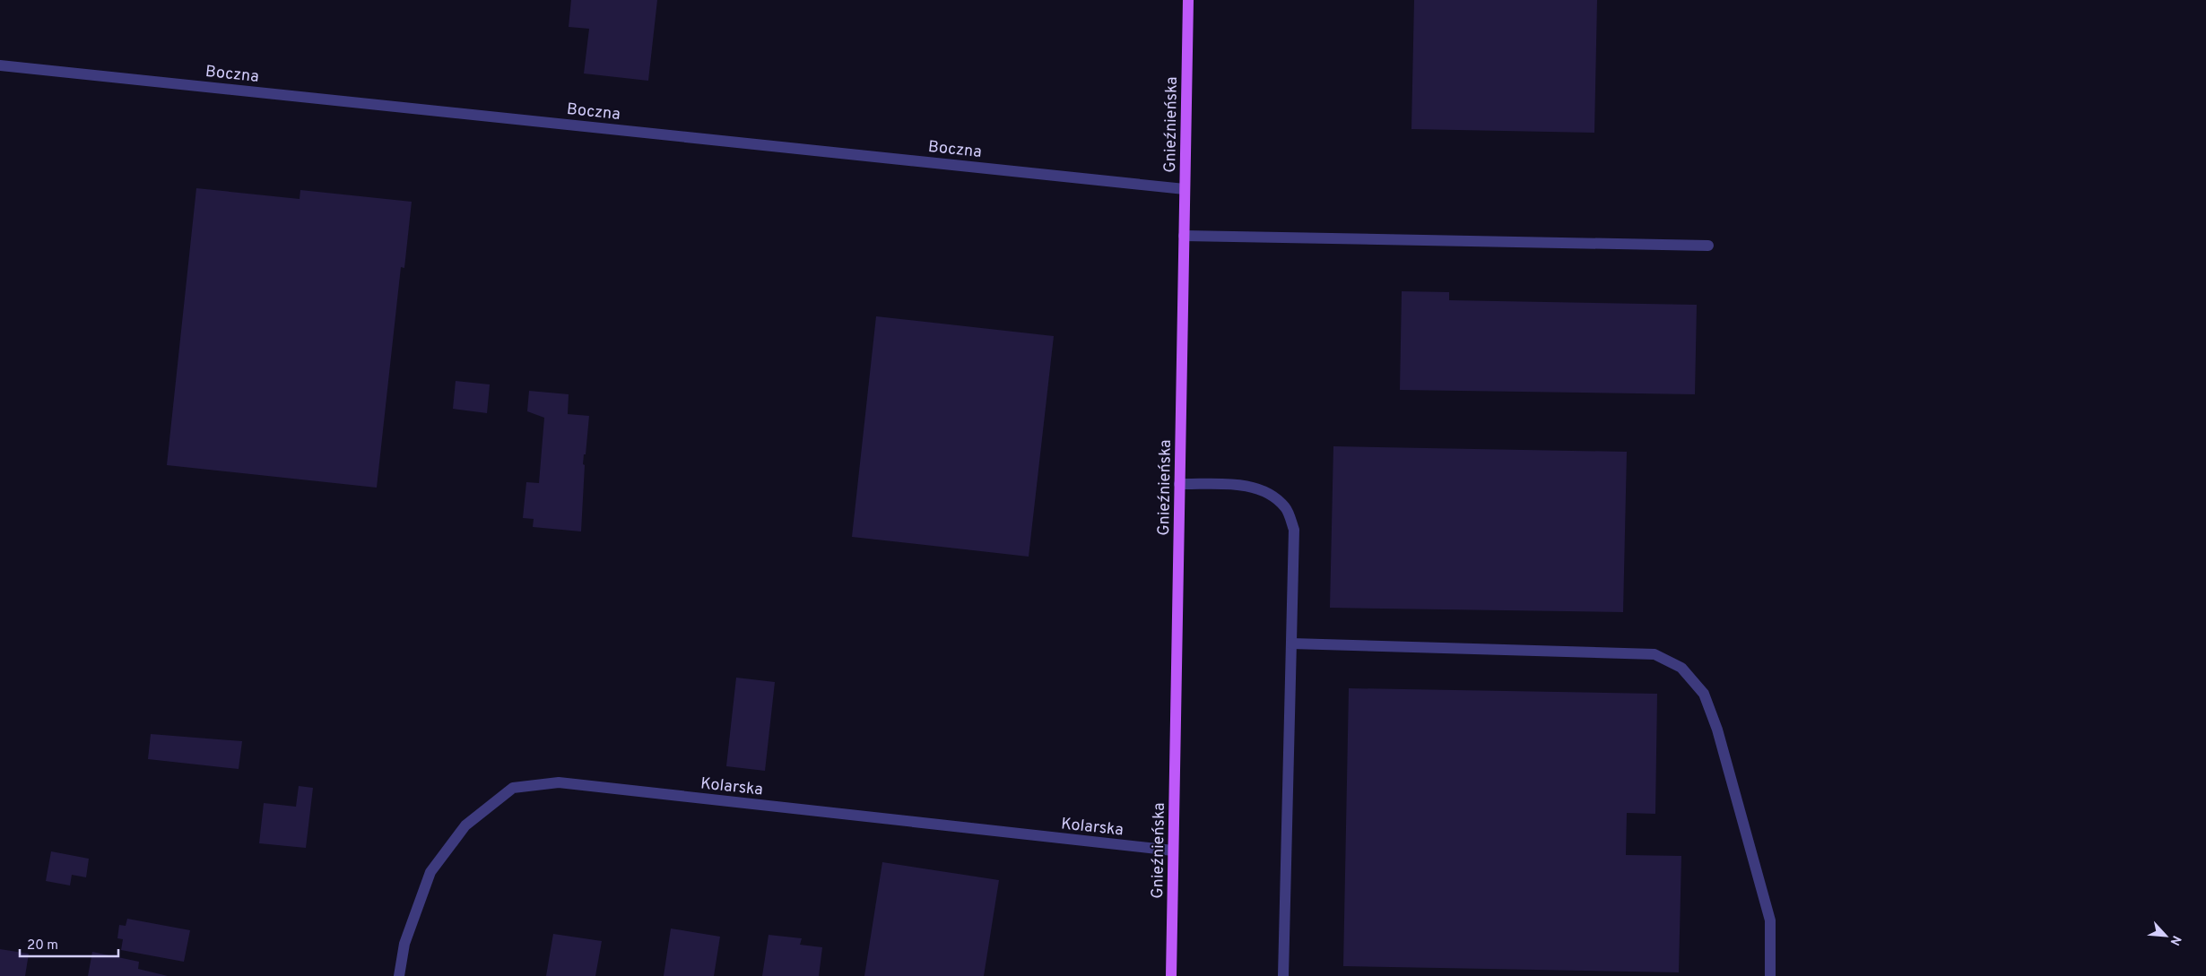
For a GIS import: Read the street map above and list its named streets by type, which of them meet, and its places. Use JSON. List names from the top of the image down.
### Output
{
  "streets": {
    "main road": ["Gnieźnieńska"],
    "street": ["Boczna", "Kolarska"]
  },
  "crossings": [
    ["Boczna", "Gnieźnieńska"],
    ["Gnieźnieńska", "Kolarska"]
  ],
  "scale_bar": "20 m",
  "north": "bottom right"
}
